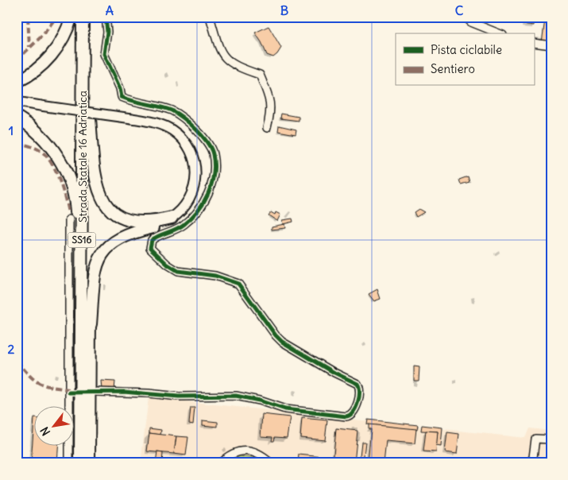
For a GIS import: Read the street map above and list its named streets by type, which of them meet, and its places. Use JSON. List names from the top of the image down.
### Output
{
  "streets": {
    "highway": ["Strada Statale 16 Adriatica", "SS16"]
  },
  "crossings": [
    ["Strada Statale 16 Adriatica", "SS16"]
  ],
  "legend": ["Pista ciclabile", "Sentiero"],
  "north": "bottom left",
  "grid": {
    "columns": ["A", "B", "C"],
    "rows": ["1", "2"]
  }
}
